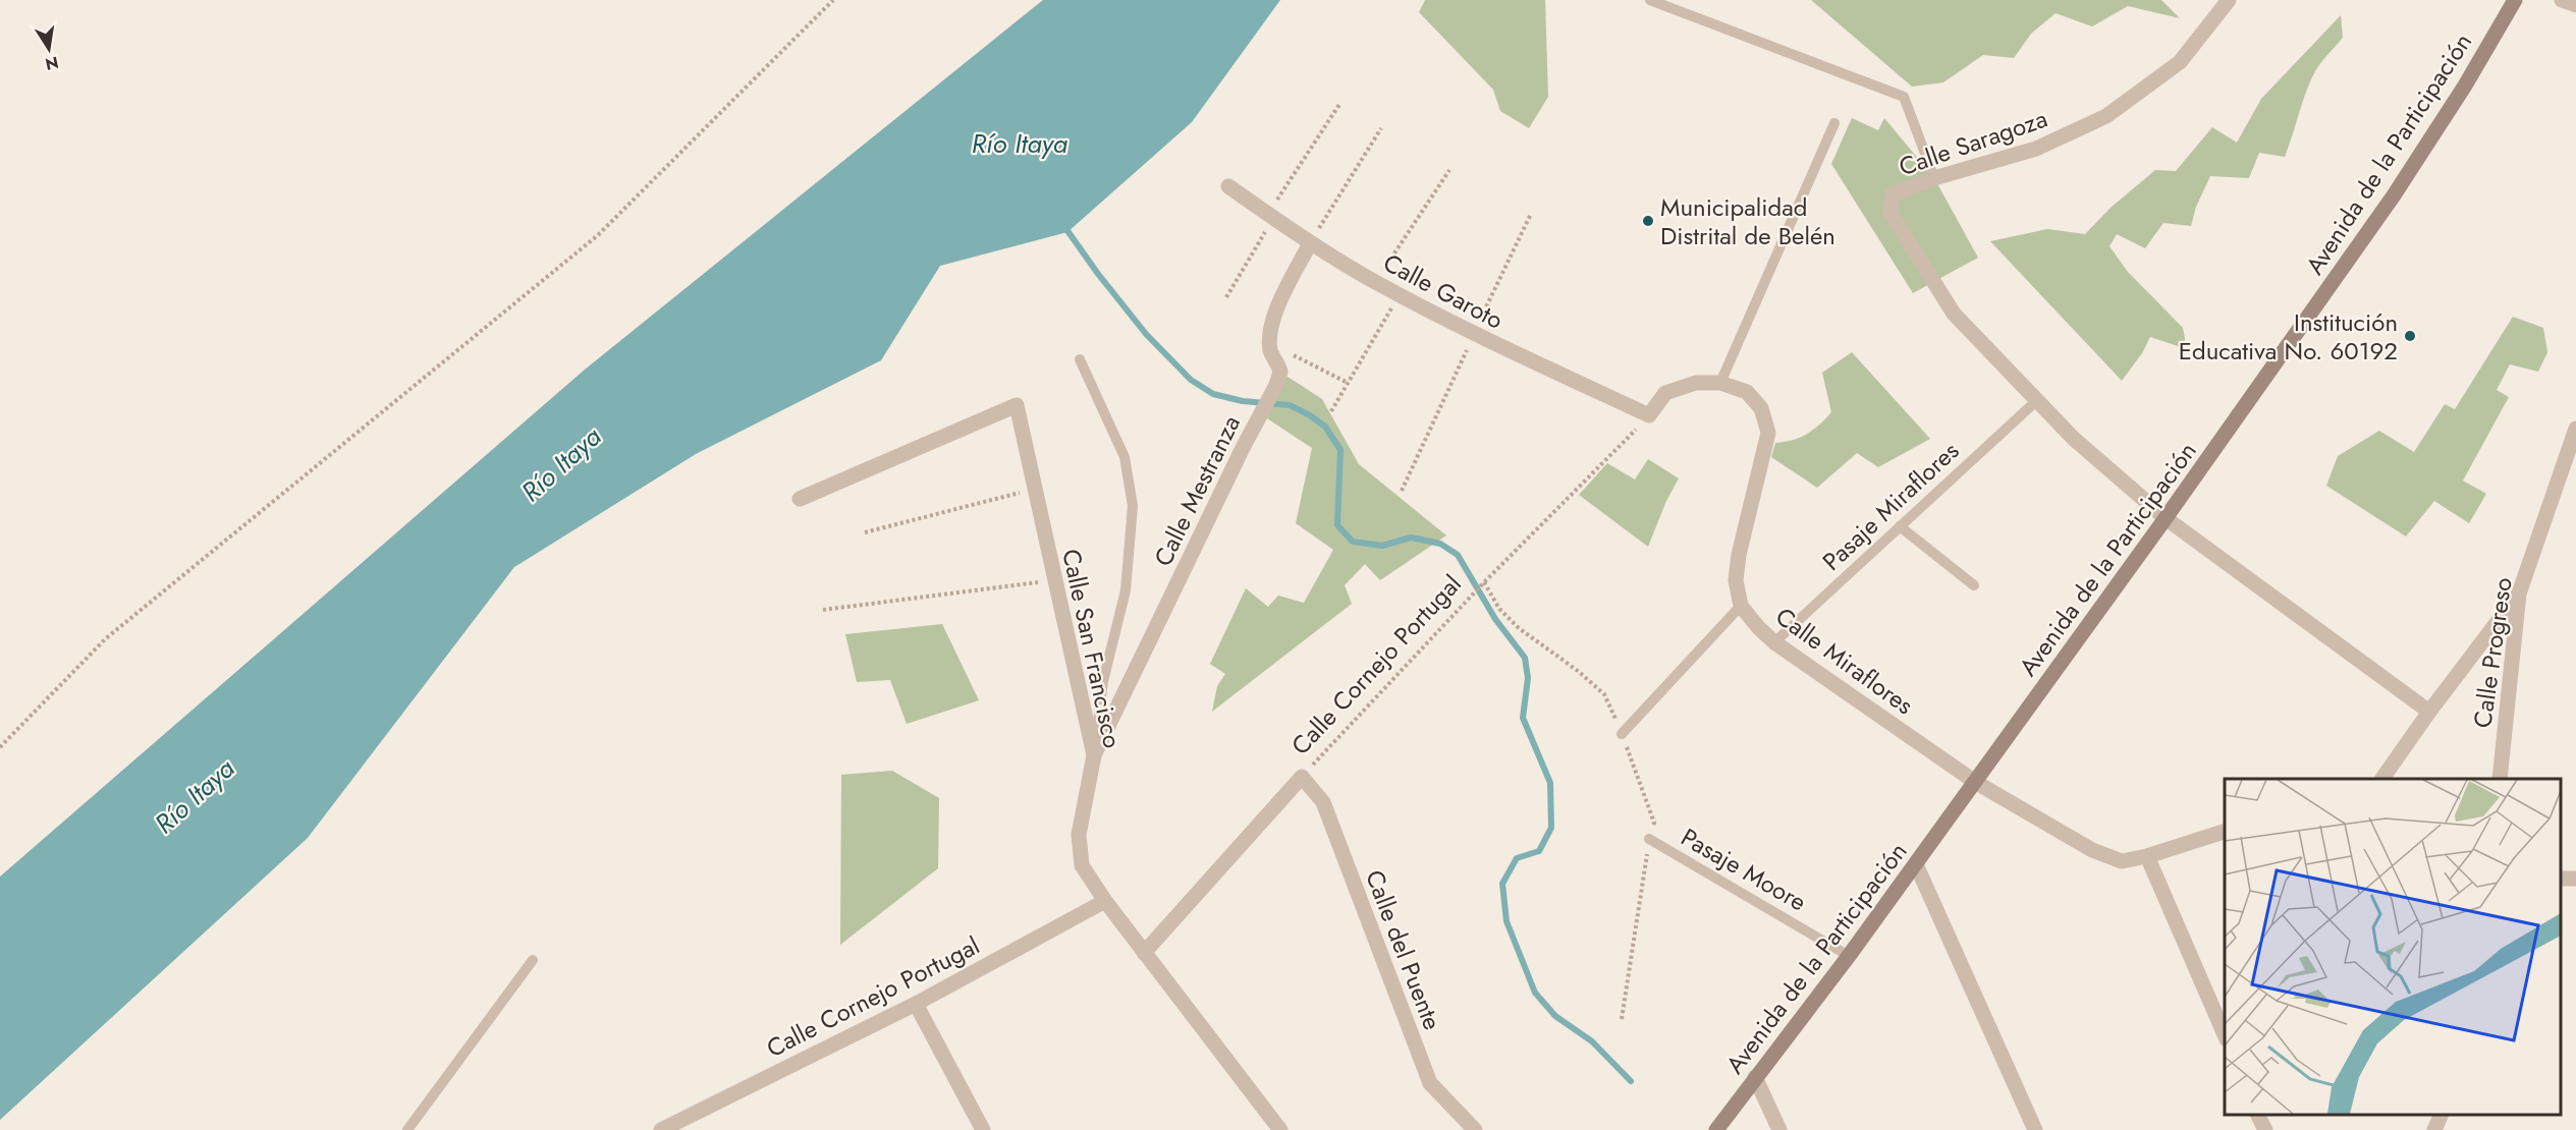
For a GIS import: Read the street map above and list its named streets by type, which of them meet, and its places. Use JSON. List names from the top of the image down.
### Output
{
  "streets": {
    "main road": ["Avenida de la Participación"],
    "street": [
      "Calle Saragoza",
      "Calle Garoto",
      "Calle Mestranza",
      "Calle San Francisco",
      "Calle Progreso",
      "Calle Miraflores",
      "Calle Cornejo Portugal",
      "Calle del Puente"
    ],
    "lane": ["Pasaje Miraflores", "Pasaje Moore"]
  },
  "crossings": [
    ["Calle Saragoza", "Avenida de la Participación"],
    ["Calle Saragoza", "Pasaje Miraflores"],
    ["Avenida de la Participación", "Calle Miraflores"],
    ["Avenida de la Participación", "Pasaje Moore"],
    ["Calle Garoto", "Calle Mestranza"],
    ["Calle Garoto", "Calle Miraflores"],
    ["Calle Garoto", "Calle Cornejo Portugal"],
    ["Calle Mestranza", "Calle San Francisco"],
    ["Pasaje Miraflores", "Calle Miraflores"],
    ["Calle San Francisco", "Calle Cornejo Portugal"],
    ["Calle Miraflores", "Calle Cornejo Portugal"],
    ["Calle Cornejo Portugal", "Pasaje Moore"],
    ["Calle Cornejo Portugal", "Calle del Puente"]
  ],
  "water": ["Río Itaya"],
  "places": ["Municipalidad Distrital de Belén", "Institución Educativa No. 60192"],
  "north": "bottom"
}
